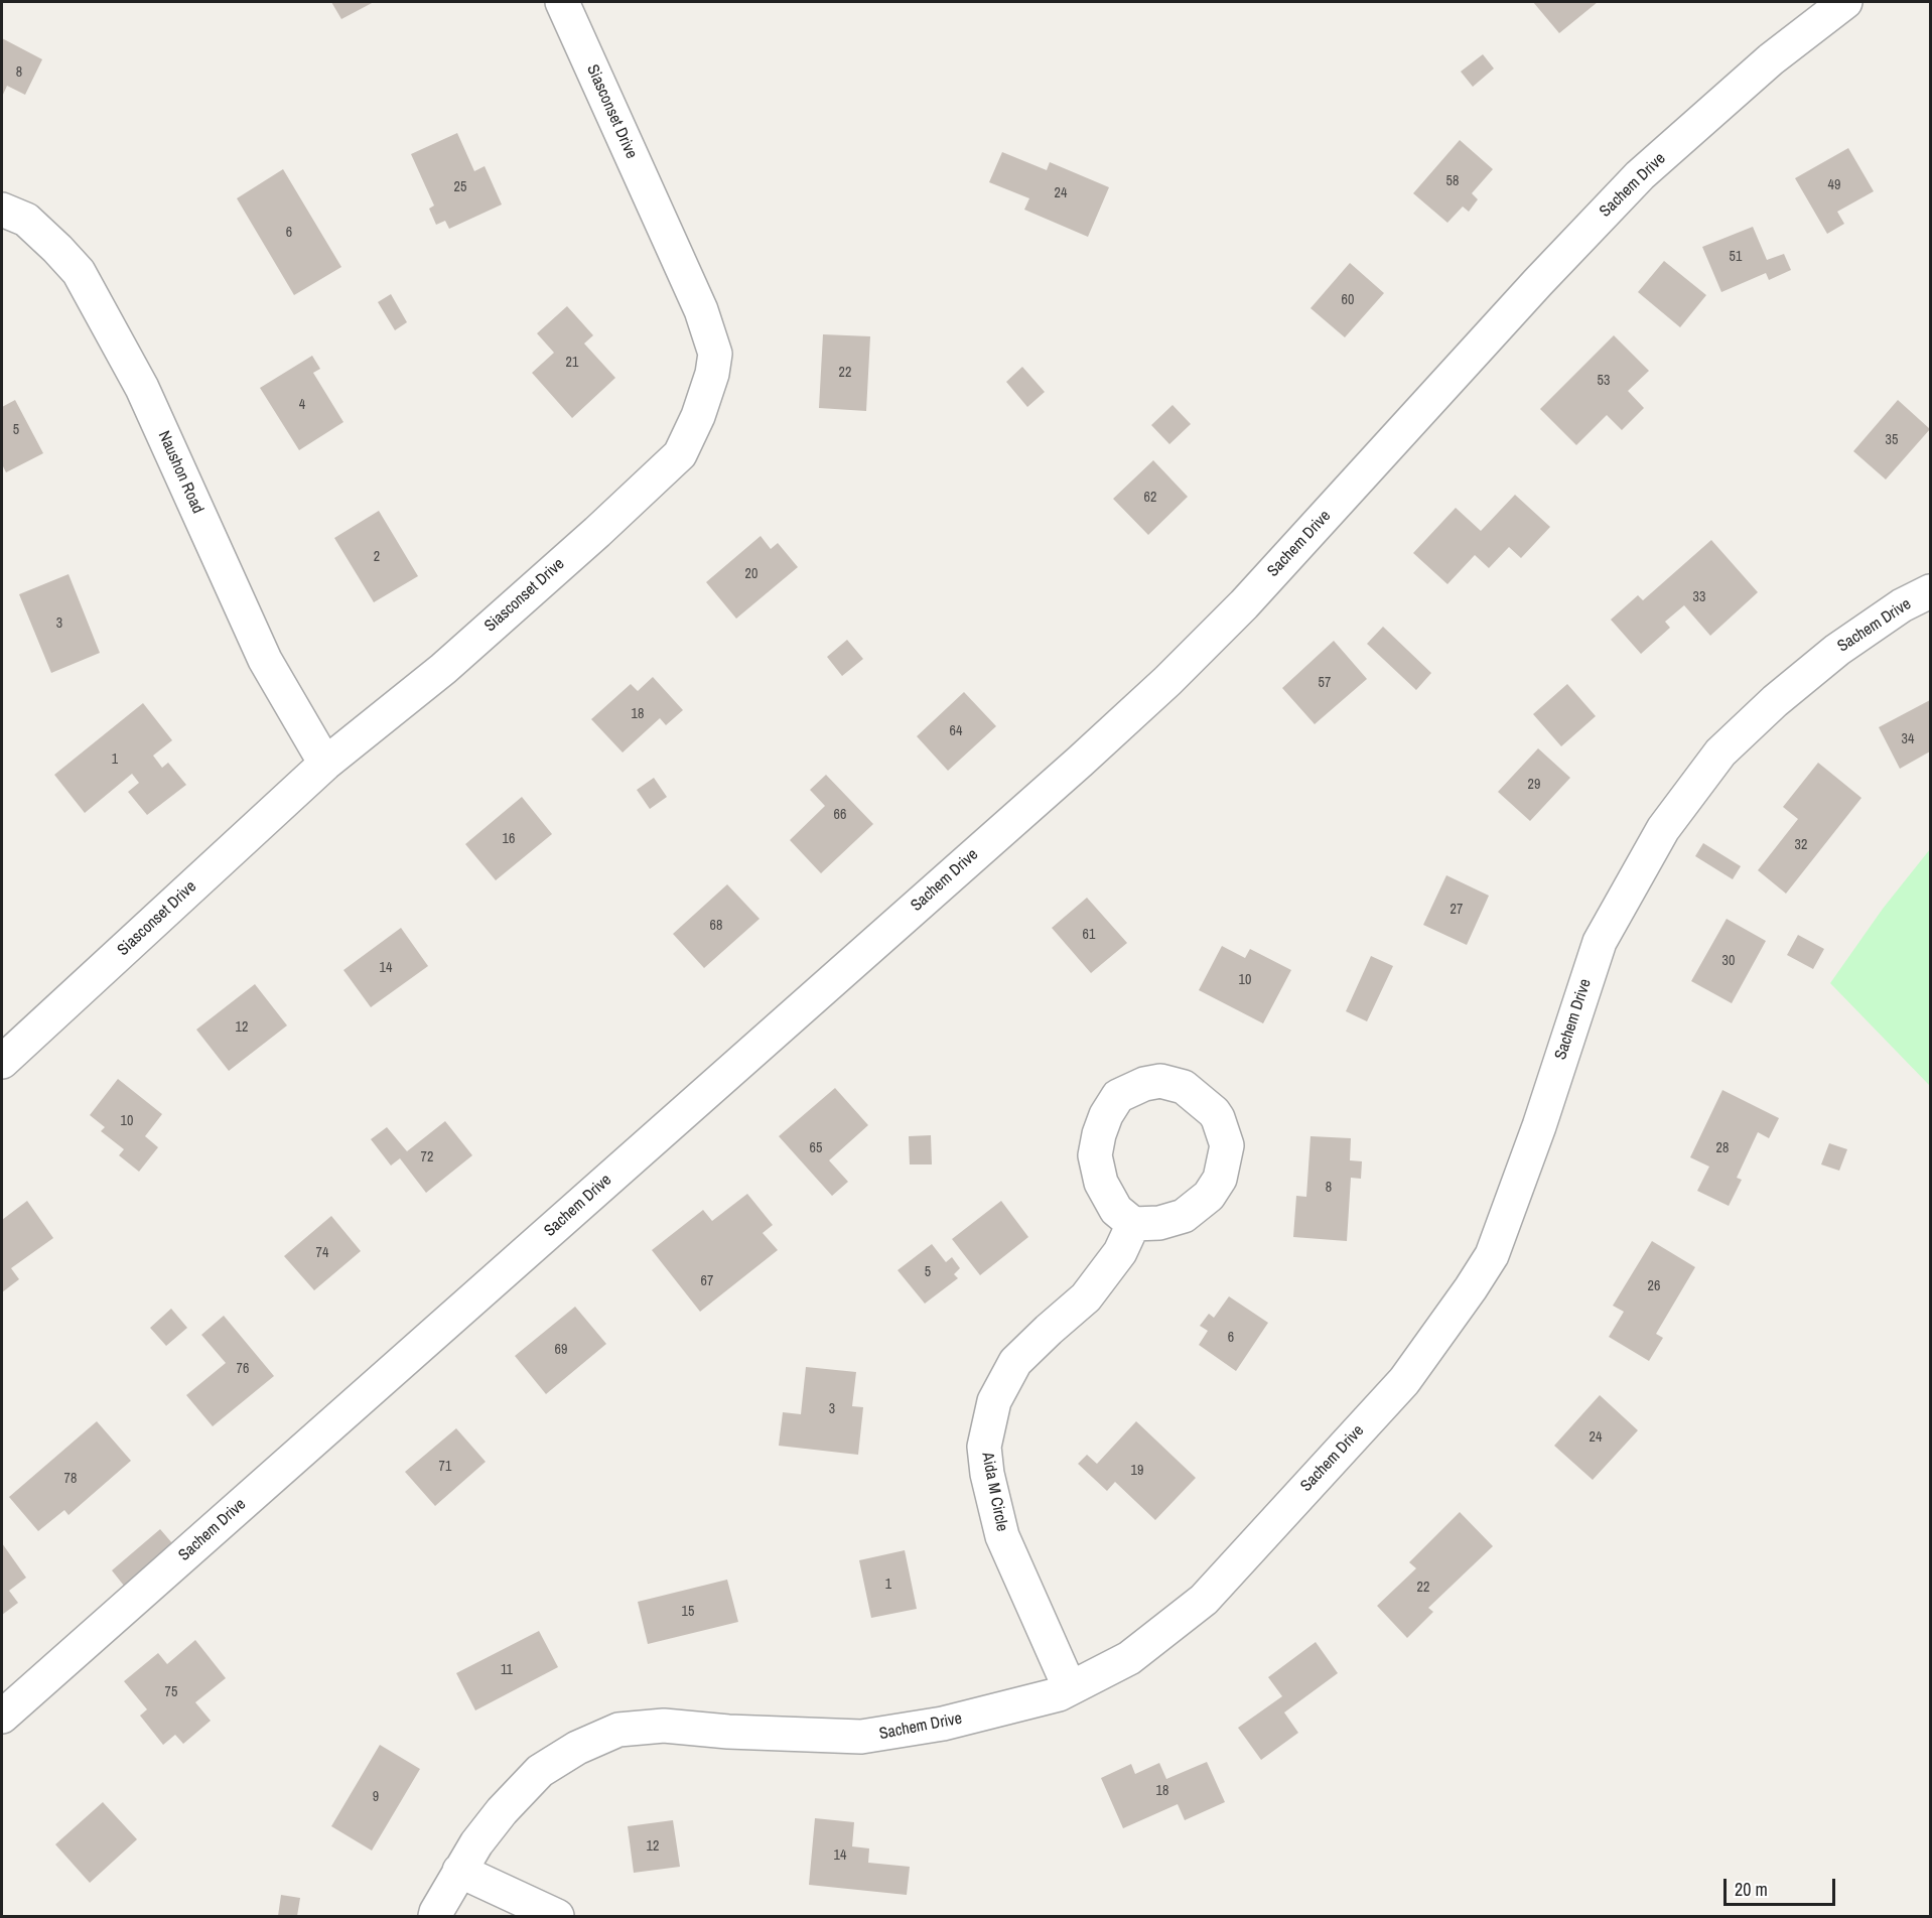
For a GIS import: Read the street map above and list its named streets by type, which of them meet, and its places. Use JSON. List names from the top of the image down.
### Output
{
  "streets": {
    "street": [
      "Siasconset Drive",
      "Sachem Drive",
      "Naushon Road",
      "Aida M Circle"
    ]
  },
  "crossings": [
    ["Siasconset Drive", "Naushon Road"],
    ["Sachem Drive", "Aida M Circle"]
  ],
  "house_numbers": [
    "8",
    "58",
    "49",
    "25",
    "24",
    "6",
    "51",
    "60",
    "21",
    "22",
    "53",
    "4",
    "5",
    "35",
    "62",
    "2",
    "20",
    "33",
    "3",
    "57",
    "18",
    "64",
    "34",
    "1",
    "29",
    "66",
    "16",
    "32",
    "27",
    "68",
    "61",
    "30",
    "14",
    "10",
    "12",
    "10",
    "65",
    "28",
    "72",
    "8",
    "74",
    "5",
    "67",
    "26",
    "6",
    "69",
    "76",
    "3",
    "24",
    "71",
    "19",
    "78",
    "1",
    "22",
    "15",
    "11",
    "75",
    "18",
    "9",
    "12",
    "14"
  ],
  "scale_bar": "20 m"
}
